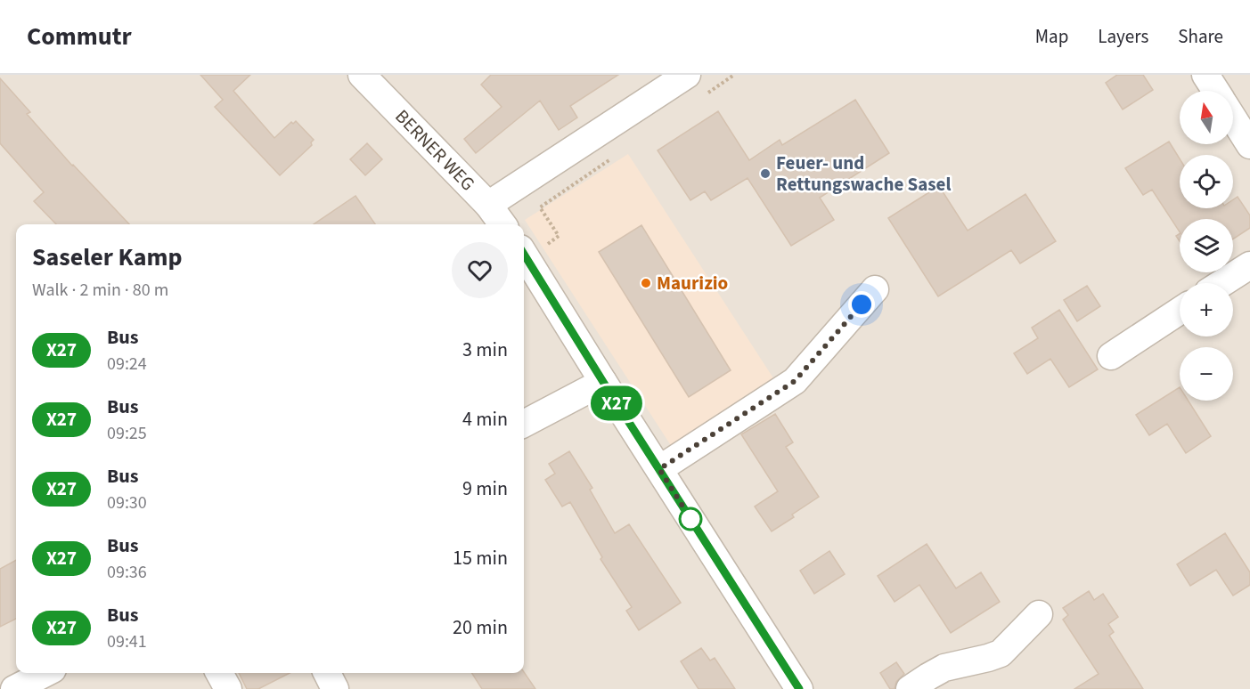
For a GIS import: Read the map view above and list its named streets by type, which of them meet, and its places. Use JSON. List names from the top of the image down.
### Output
{
  "streets": {
    "street": ["BERNER WEG"]
  },
  "places": ["Feuer- und Rettungswache Sasel", "Maurizio"],
  "lines": ["bus line X27"],
  "north": "top",
  "page": {
    "header": "Commutr",
    "nav": ["Map", "Layers", "Share"],
    "on_map": "X27",
    "map_buttons": ["+", "−"],
    "heading": ["Saseler Kamp", "Walk · 2 min · 80 m"],
    "list": [
      {
        "mark": "X27",
        "name": "Bus",
        "note": "09:24",
        "value": "3 min"
      },
      {
        "mark": "X27",
        "name": "Bus",
        "note": "09:25",
        "value": "4 min"
      },
      {
        "mark": "X27",
        "name": "Bus",
        "note": "09:30",
        "value": "9 min"
      },
      {
        "mark": "X27",
        "name": "Bus",
        "note": "09:36",
        "value": "15 min"
      },
      {
        "mark": "X27",
        "name": "Bus",
        "note": "09:41",
        "value": "20 min"
      }
    ]
  }
}
